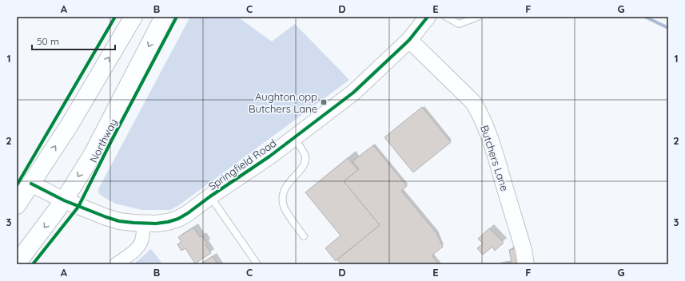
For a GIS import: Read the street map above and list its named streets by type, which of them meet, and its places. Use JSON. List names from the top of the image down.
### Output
{
  "streets": {
    "highway": ["Northway"],
    "street": ["Butchers Lane", "Springfield Road"]
  },
  "crossings": [
    ["Northway", "Springfield Road"],
    ["Butchers Lane", "Springfield Road"]
  ],
  "places": {
    "transit": ["Aughton opp Butchers Lane"]
  },
  "scale_bar": "50 m",
  "grid": {
    "columns": [
      "A",
      "B",
      "C",
      "D",
      "E",
      "F",
      "G"
    ],
    "rows": ["1", "2", "3"]
  }
}
